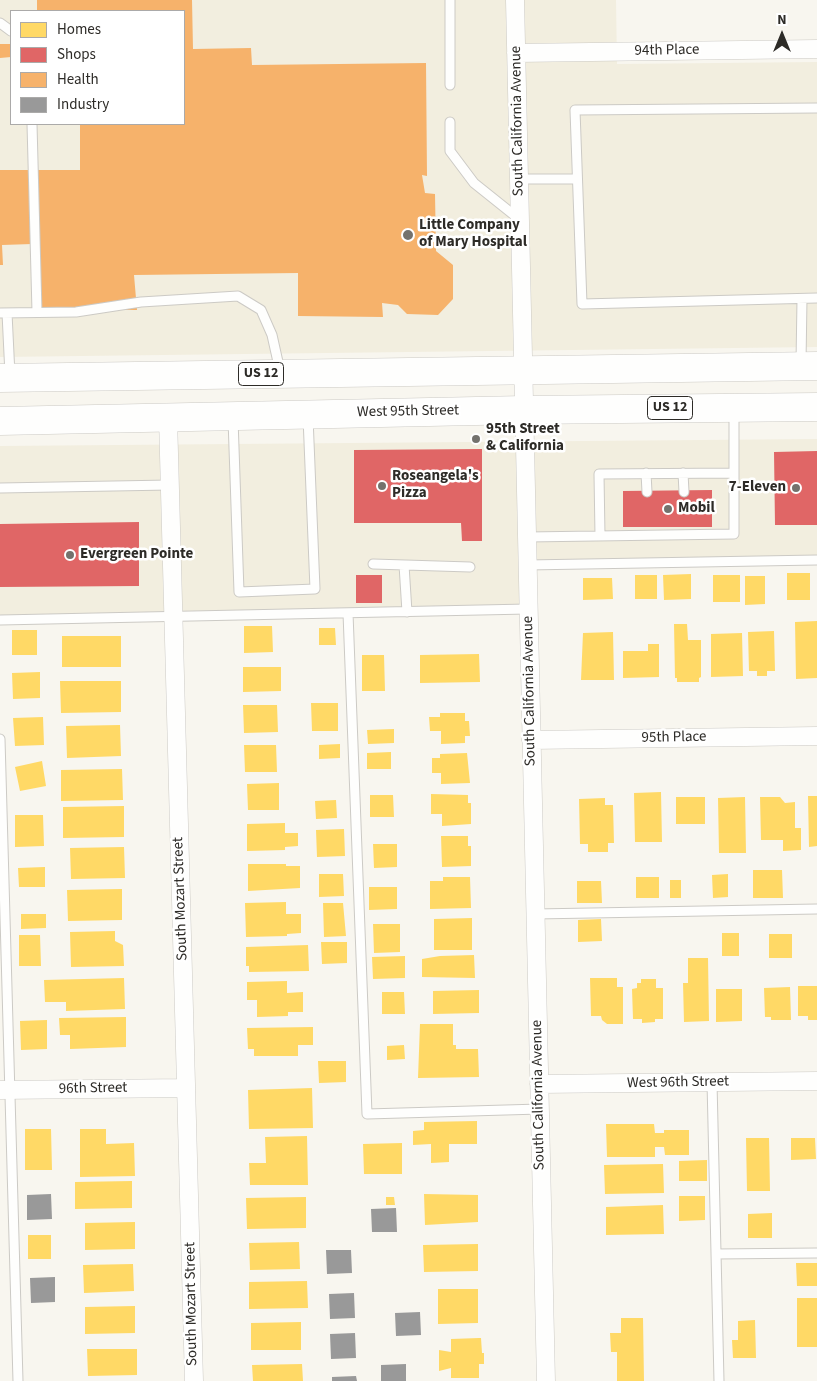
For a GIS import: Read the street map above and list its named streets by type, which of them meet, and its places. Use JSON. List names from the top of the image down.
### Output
{
  "streets": {
    "main road": ["US 12", "West 95th Street"],
    "street": [
      "94th Place",
      "South California Avenue",
      "95th Place",
      "South Mozart Street",
      "West 96th Street",
      "96th Street"
    ]
  },
  "crossings": [
    ["94th Place", "South California Avenue"],
    ["South California Avenue", "US 12"],
    ["South California Avenue", "West 95th Street"],
    ["South California Avenue", "95th Place"],
    ["South California Avenue", "West 96th Street"],
    ["West 95th Street", "South Mozart Street"],
    ["South Mozart Street", "96th Street"]
  ],
  "places": [
    "Little Company of Mary Hospital",
    "95th Street & California",
    "Roseangela's Pizza",
    "7-Eleven",
    "Mobil",
    "Evergreen Pointe"
  ],
  "legend": [
    "Homes",
    "Shops",
    "Health",
    "Industry"
  ],
  "north": "top"
}
